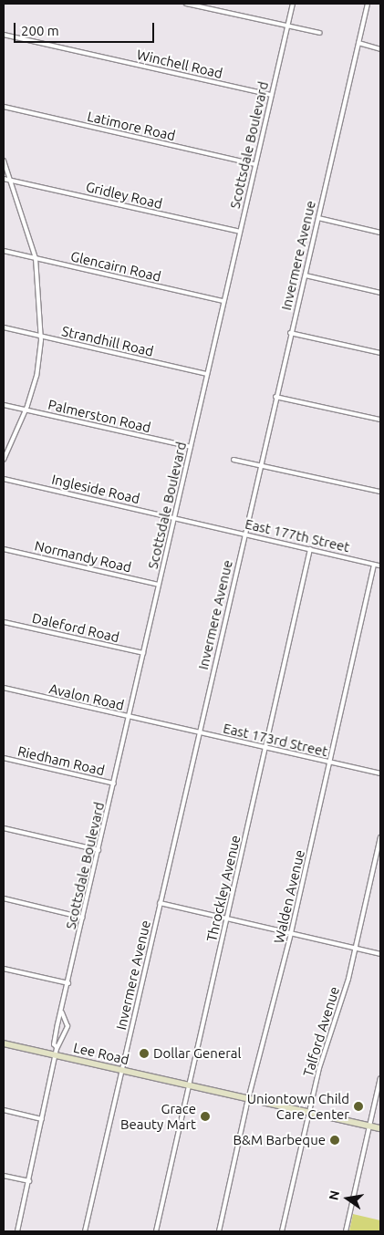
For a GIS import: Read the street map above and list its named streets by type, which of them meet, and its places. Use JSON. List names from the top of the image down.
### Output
{
  "streets": {
    "main road": ["Lee Road"],
    "street": [
      "Winchell Road",
      "Latimore Road",
      "Scottsdale Boulevard",
      "Gridley Road",
      "Invermere Avenue",
      "Glencairn Road",
      "Strandhill Road",
      "Palmerston Road",
      "Ingleside Road",
      "East 177th Street",
      "Normandy Road",
      "Daleford Road",
      "Avalon Road",
      "East 173rd Street",
      "Riedham Road",
      "Throckley Avenue",
      "Walden Avenue",
      "Talford Avenue"
    ]
  },
  "crossings": [
    ["Winchell Road", "Scottsdale Boulevard"],
    ["Latimore Road", "Scottsdale Boulevard"],
    ["Scottsdale Boulevard", "Gridley Road"],
    ["Scottsdale Boulevard", "Glencairn Road"],
    ["Scottsdale Boulevard", "Strandhill Road"],
    ["Scottsdale Boulevard", "Palmerston Road"],
    ["Scottsdale Boulevard", "Ingleside Road"],
    ["Scottsdale Boulevard", "Normandy Road"],
    ["Scottsdale Boulevard", "Daleford Road"],
    ["Scottsdale Boulevard", "Avalon Road"],
    ["Scottsdale Boulevard", "Riedham Road"],
    ["Scottsdale Boulevard", "Lee Road"],
    ["Invermere Avenue", "East 177th Street"],
    ["Invermere Avenue", "East 173rd Street"],
    ["Invermere Avenue", "Lee Road"],
    ["Ingleside Road", "East 177th Street"],
    ["East 177th Street", "Throckley Avenue"],
    ["East 177th Street", "Walden Avenue"],
    ["Avalon Road", "East 173rd Street"],
    ["East 173rd Street", "Throckley Avenue"],
    ["East 173rd Street", "Walden Avenue"],
    ["Throckley Avenue", "Lee Road"],
    ["Walden Avenue", "Lee Road"],
    ["Talford Avenue", "Lee Road"]
  ],
  "places": [
    "Dollar General",
    "Uniontown Child Care Center",
    "Grace Beauty Mart",
    "B&M Barbeque"
  ],
  "scale_bar": "200 m",
  "north": "left"
}
